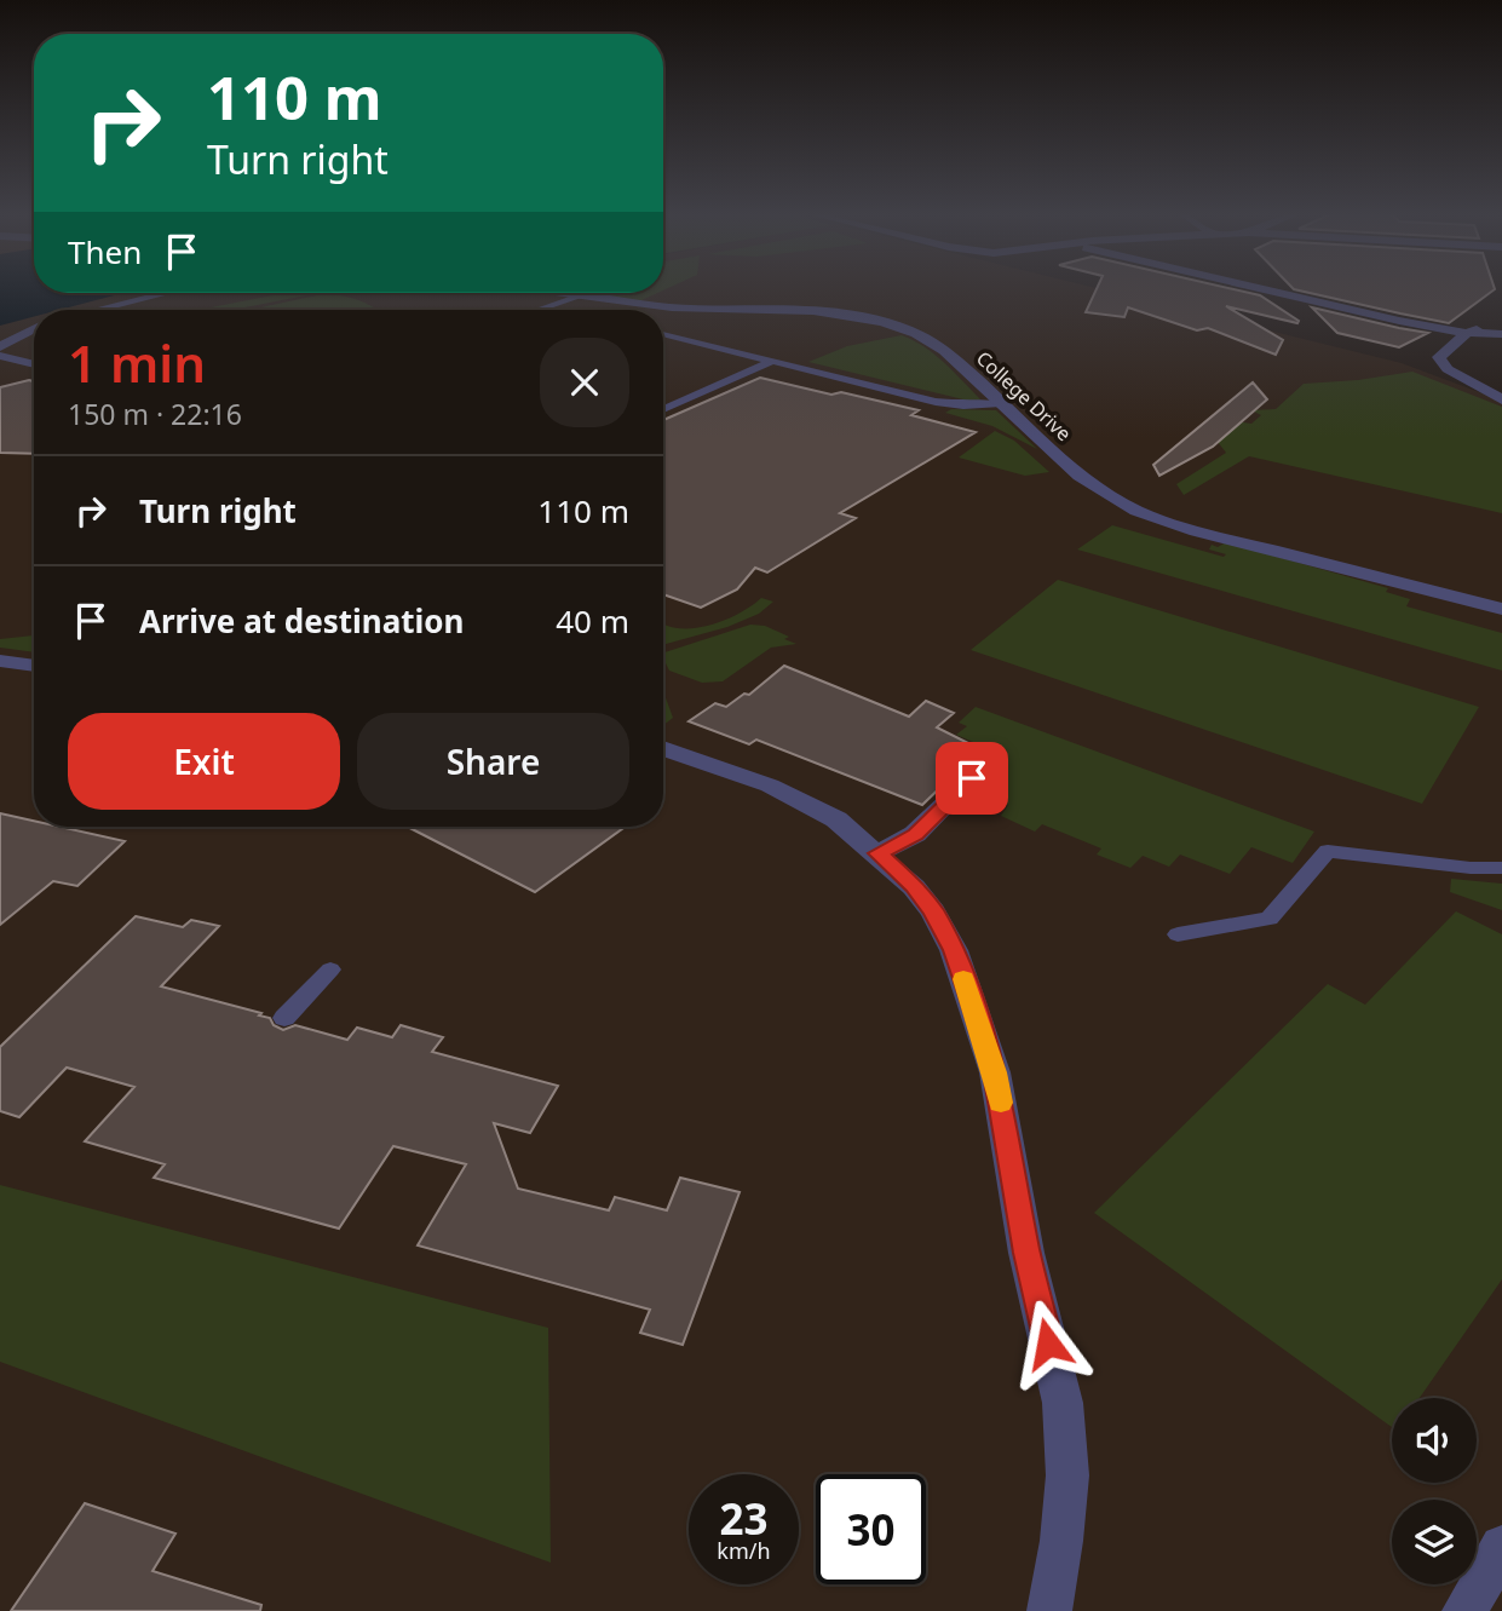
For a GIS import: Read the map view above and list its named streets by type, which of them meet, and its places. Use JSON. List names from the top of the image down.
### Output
{
  "streets": {
    "street": ["College Drive"]
  },
  "page": {
    "turn": ["110 m", "Turn right"],
    "then": "Then",
    "heading": ["1 min", "150 m · 22:16"],
    "list": [
      {
        "name": "Turn right",
        "value": "110 m"
      },
      {
        "name": "Arrive at destination",
        "value": "40 m"
      }
    ],
    "buttons": ["Exit", "Share"],
    "speed": "23 km/h",
    "limit": "30"
  }
}
